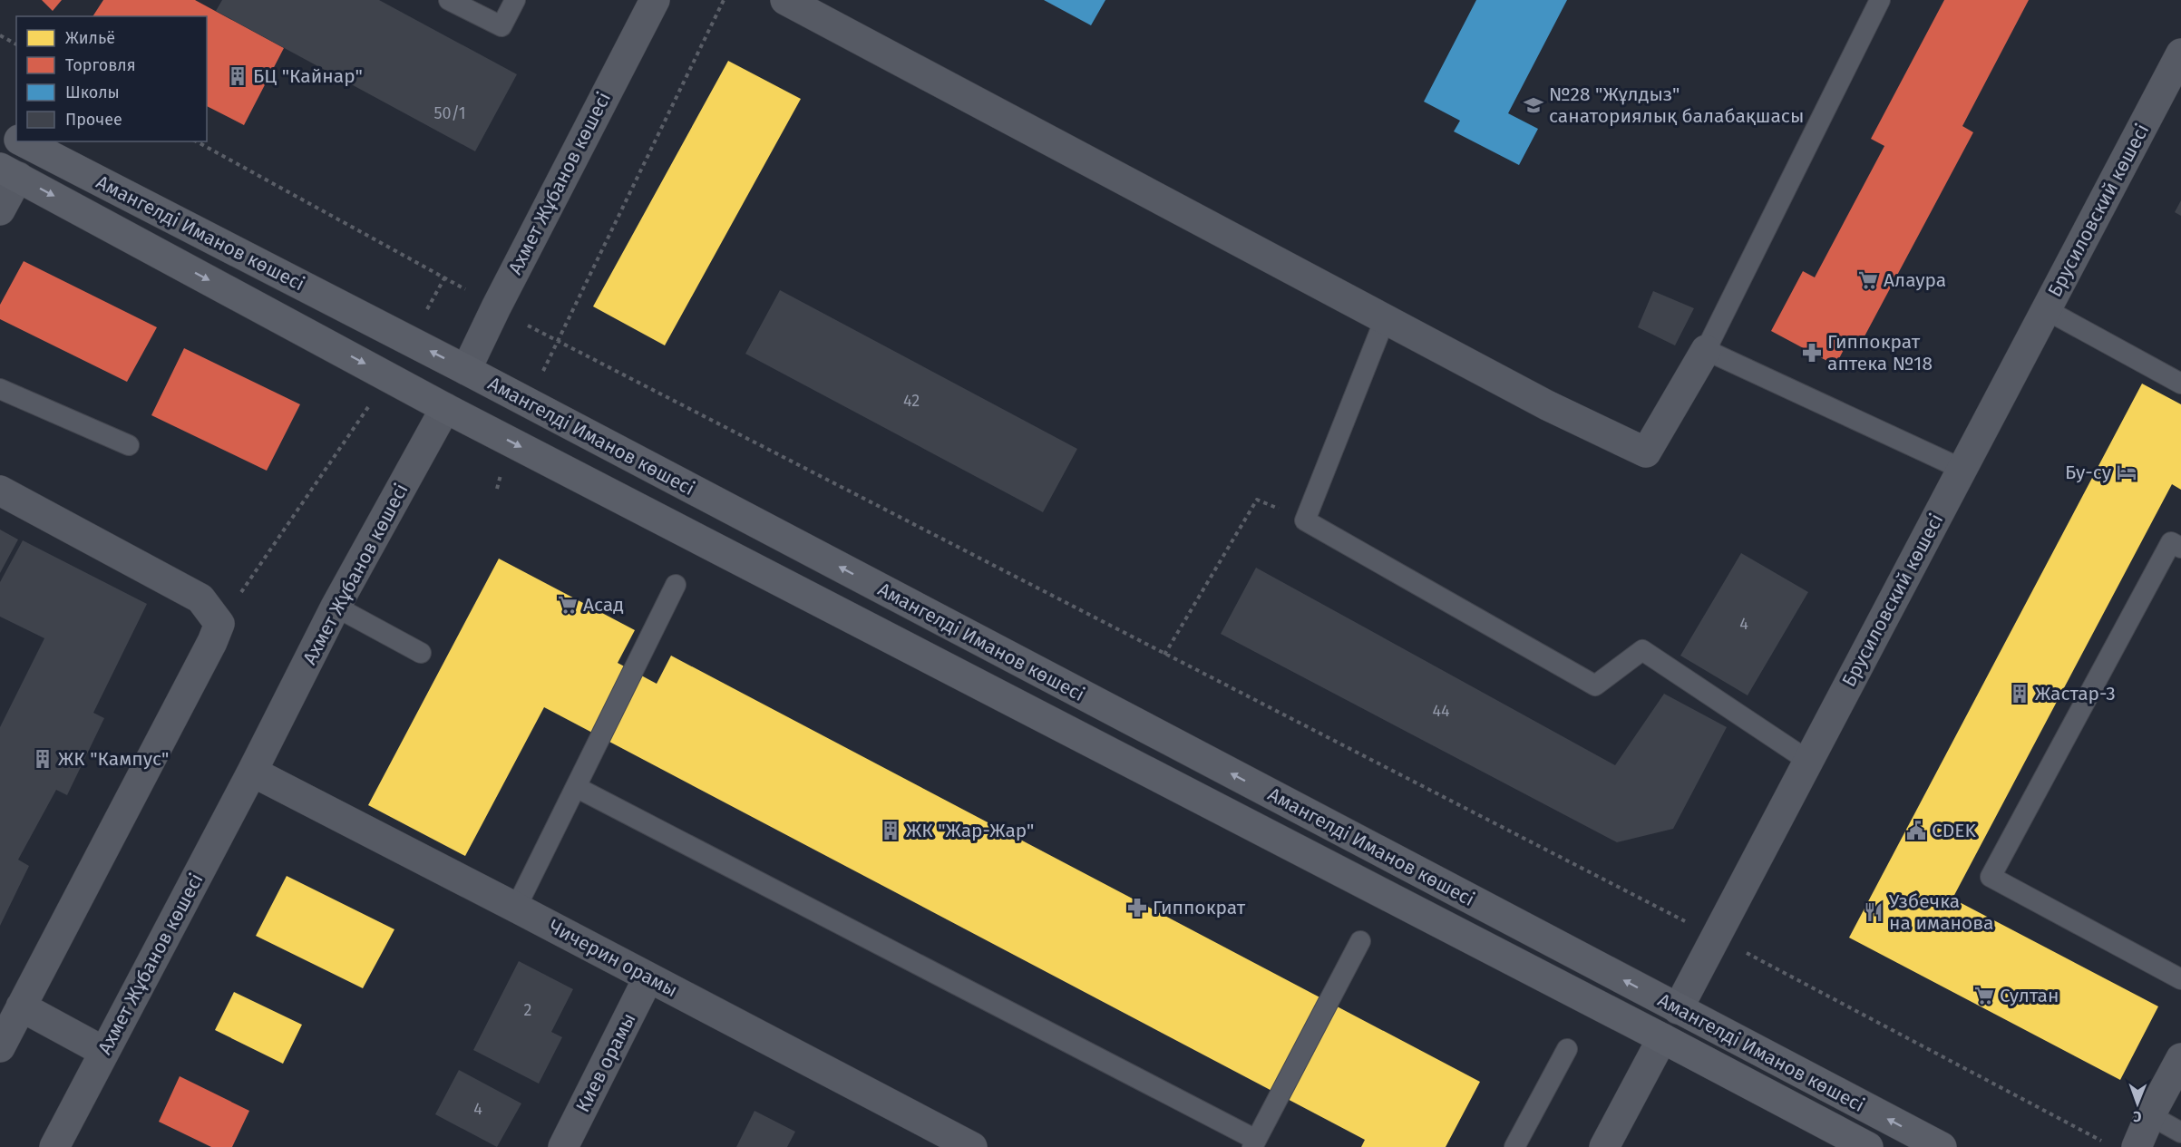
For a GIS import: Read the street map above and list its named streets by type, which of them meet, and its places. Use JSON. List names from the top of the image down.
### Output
{
  "streets": {
    "main road": ["Ахмет Жұбанов көшесі", "Брусиловский көшесі", "Амангелді Иманов көшесі"],
    "street": ["Чичерин орамы", "Киев орамы"]
  },
  "crossings": [
    ["Ахмет Жұбанов көшесі", "Амангелді Иманов көшесі"],
    ["Ахмет Жұбанов көшесі", "Чичерин орамы"],
    ["Брусиловский көшесі", "Амангелді Иманов көшесі"],
    ["Чичерин орамы", "Киев орамы"]
  ],
  "places": {
    "building": [
      "БЦ \"Кайнар\"",
      "Жастар-3",
      "ЖК \"Кампус\"",
      "ЖК \"Жар-Жар\""
    ],
    "school or university": ["№28 \"Жұлдыз\" санаториялық балабақшасы"],
    "supermarket": ["Алаура", "Асад", "Султан"],
    "pharmacy": ["Гиппократ аптека №18", "Гиппократ"],
    "hotel": ["Бу-су"],
    "public building": ["CDEK"],
    "restaurant": ["Узбечка на иманова"]
  },
  "house_numbers": [
    "50/1",
    "42",
    "4",
    "44",
    "2",
    "4"
  ],
  "legend": [
    "Жильё",
    "Торговля",
    "Школы",
    "Прочее"
  ],
  "north": "bottom"
}
